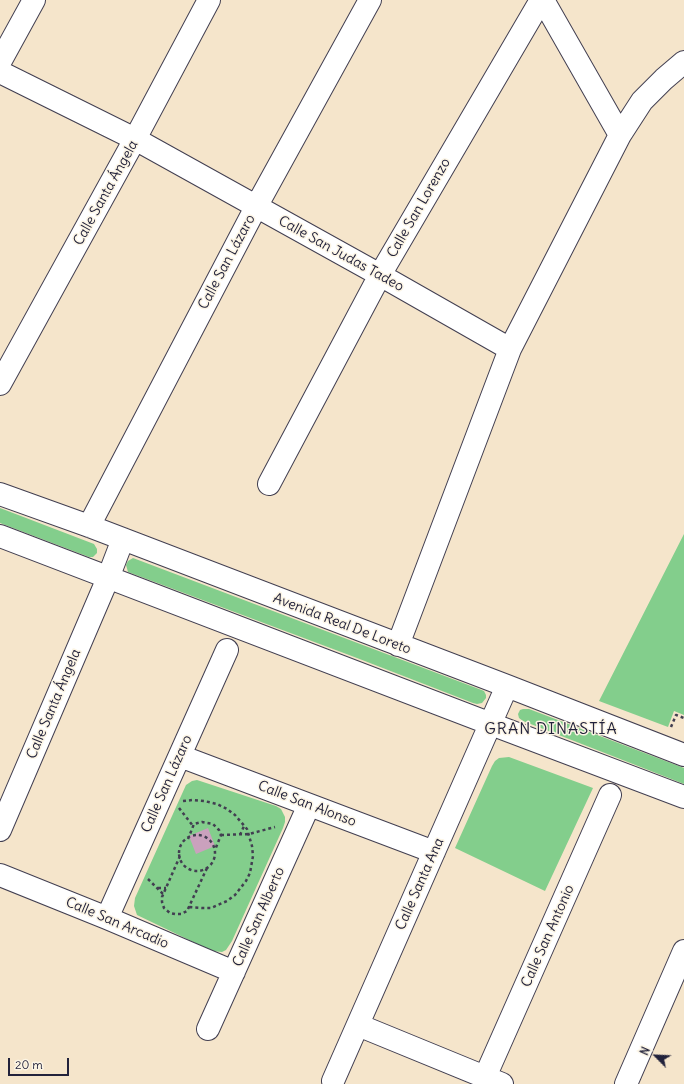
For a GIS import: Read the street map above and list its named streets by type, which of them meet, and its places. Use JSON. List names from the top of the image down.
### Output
{
  "streets": {
    "street": [
      "Calle Santa Ángela",
      "Calle San Lorenzo",
      "Calle San Judas Tadeo",
      "Calle San Lázaro",
      "Avenida Real De Loreto",
      "Calle San Alonso",
      "Calle Santa Ana",
      "Calle San Alberto",
      "Calle San Arcadio",
      "Calle San Antonio"
    ]
  },
  "crossings": [
    ["Calle Santa Ángela", "Calle San Judas Tadeo"],
    ["Calle Santa Ángela", "Avenida Real De Loreto"],
    ["Calle San Lorenzo", "Calle San Judas Tadeo"],
    ["Calle San Judas Tadeo", "Calle San Lázaro"],
    ["Calle San Lázaro", "Avenida Real De Loreto"],
    ["Calle San Lázaro", "Calle San Alonso"],
    ["Calle San Lázaro", "Calle San Arcadio"],
    ["Avenida Real De Loreto", "Calle Santa Ana"],
    ["Calle San Alonso", "Calle Santa Ana"],
    ["Calle San Alonso", "Calle San Alberto"],
    ["Calle San Alberto", "Calle San Arcadio"]
  ],
  "districts": ["GRAN DINASTÍA"],
  "scale_bar": "20 m",
  "north": "top left"
}
